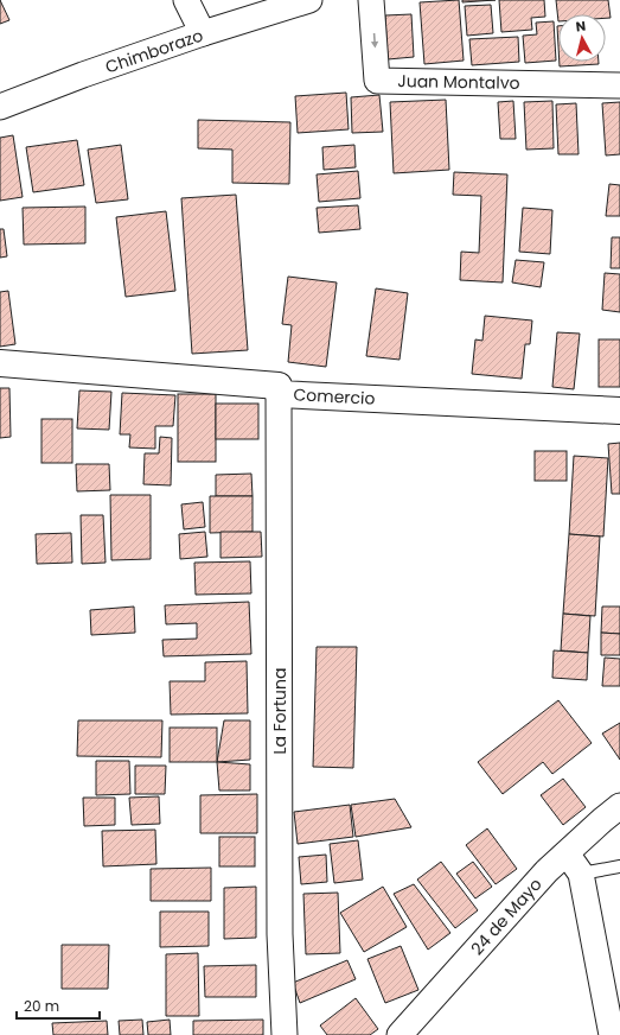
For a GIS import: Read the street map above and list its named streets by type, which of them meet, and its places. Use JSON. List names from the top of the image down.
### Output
{
  "streets": {
    "street": [
      "Chimborazo",
      "Juan Montalvo",
      "Comercio",
      "La Fortuna",
      "24 de Mayo"
    ]
  },
  "crossings": [
    ["Comercio", "La Fortuna"]
  ],
  "one_way": ["Juan Montalvo"],
  "scale_bar": "20 m",
  "north": "top"
}
